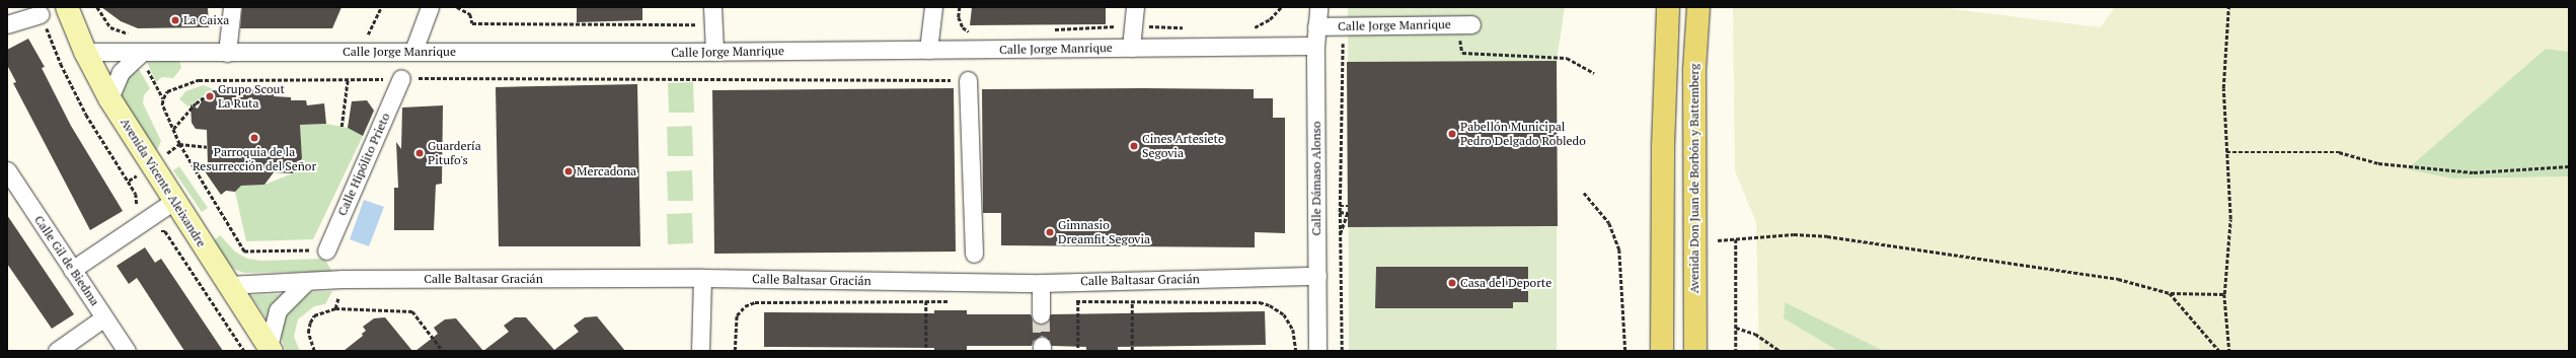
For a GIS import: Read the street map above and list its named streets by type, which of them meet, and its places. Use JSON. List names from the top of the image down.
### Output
{
  "streets": {
    "main road": ["Avenida Don Juan de Borbón y Battemberg"],
    "street": [
      "Calle Jorge Manrique",
      "Calle Hipólito Prieto",
      "Calle Dámaso Alonso",
      "Avenida Vicente Aleixandre",
      "Calle Gil de Biedma",
      "Calle Baltasar Gracián"
    ]
  },
  "crossings": [
    ["Calle Jorge Manrique", "Calle Dámaso Alonso"],
    ["Calle Jorge Manrique", "Avenida Vicente Aleixandre"],
    ["Calle Dámaso Alonso", "Calle Baltasar Gracián"],
    ["Avenida Vicente Aleixandre", "Calle Baltasar Gracián"]
  ],
  "places": [
    "La Caixa",
    "Grupo Scout La Ruta",
    "Pabellón Municipal Pedro Delgado Robledo",
    "Parroquia de la Resurrección del Señor",
    "Cines Artesiete Segovia",
    "Guardería Pitufo's",
    "Mercadona",
    "Gimnasio Dreamfit Segovia",
    "Casa del Deporte"
  ]
}
